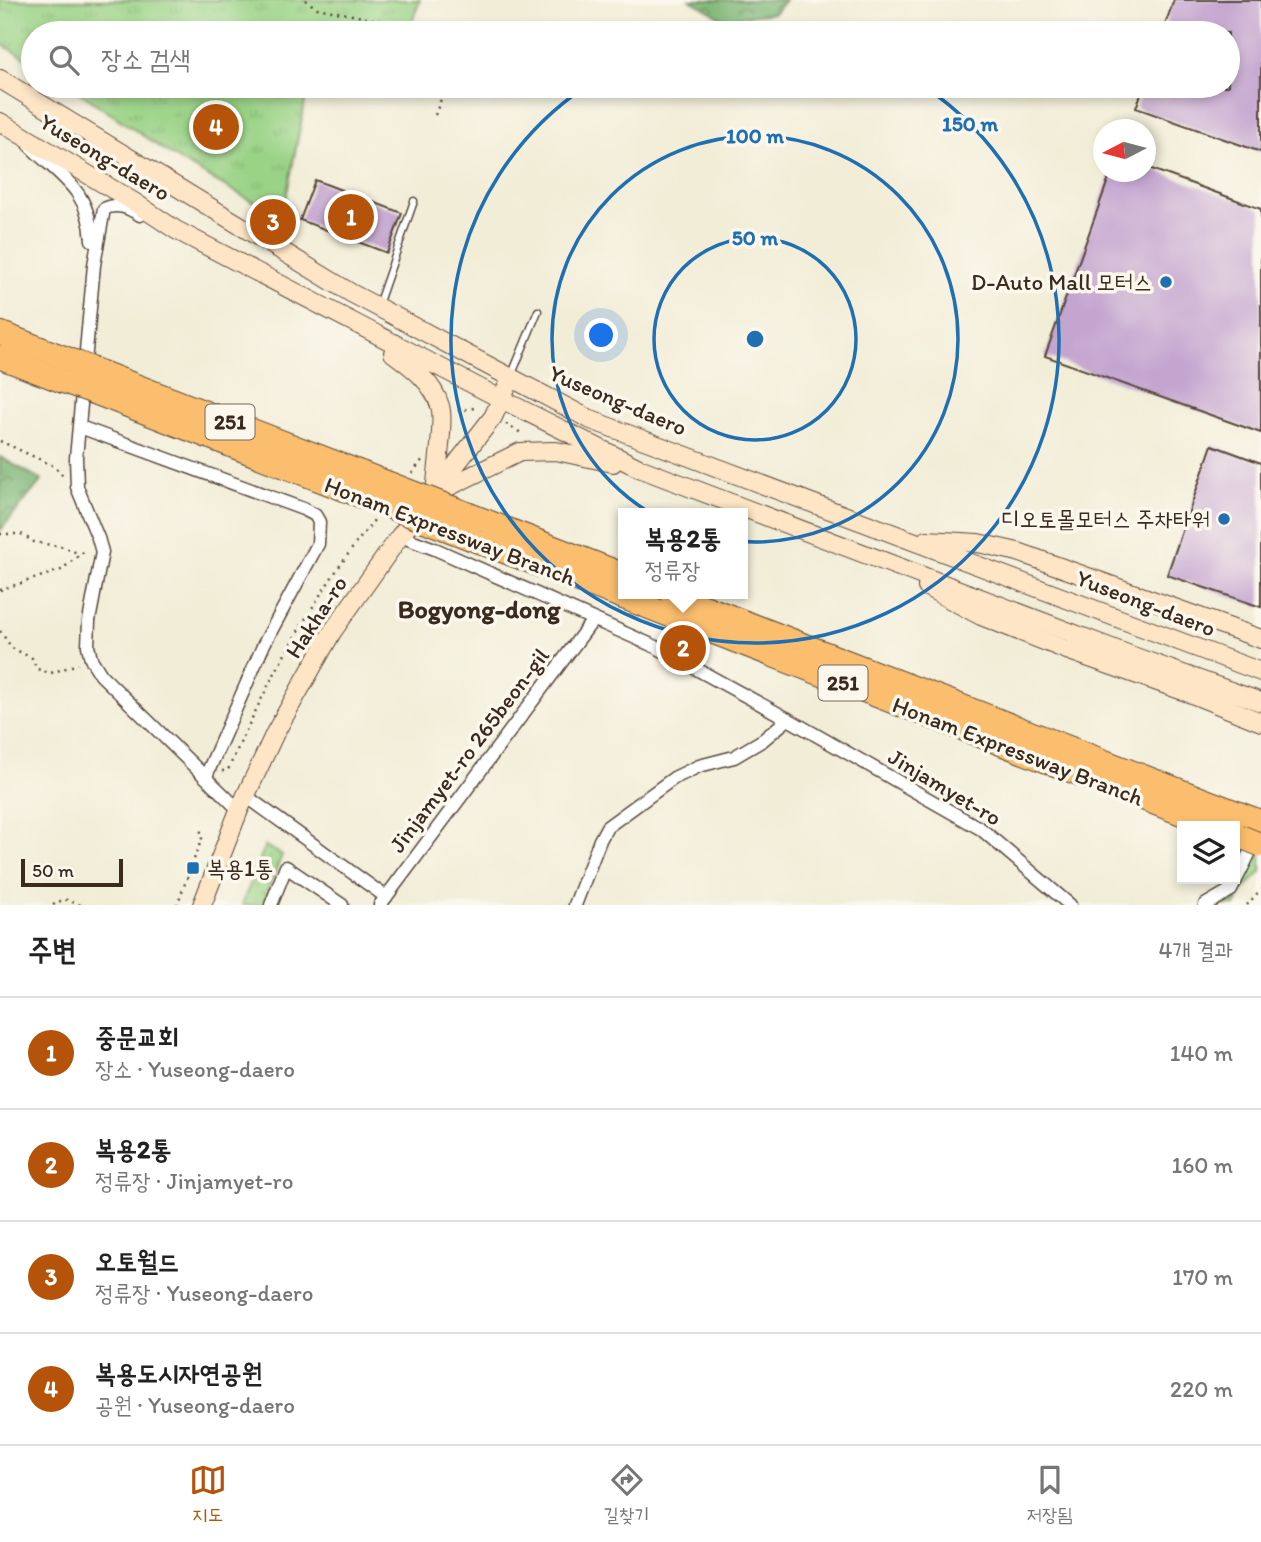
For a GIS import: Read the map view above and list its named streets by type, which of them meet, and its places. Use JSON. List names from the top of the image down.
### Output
{
  "streets": {
    "highway": ["251", "Honam Expressway Branch"],
    "street": [
      "Yuseong-daero",
      "Hakha-ro",
      "Jinjamyet-ro 265beon-gil",
      "Jinjamyet-ro"
    ]
  },
  "crossings": [
    ["Yuseong-daero", "Hakha-ro"],
    ["Hakha-ro", "Jinjamyet-ro"],
    ["Jinjamyet-ro 265beon-gil", "Jinjamyet-ro"]
  ],
  "districts": ["Bogyong-dong"],
  "places": {
    "other": ["D-Auto Mall 모터스", "디오토몰모터스 주차타워"],
    "transit": ["복용1통"]
  },
  "scale_bar": "50 m",
  "north": "left",
  "page": {
    "search": "장소 검색",
    "pins": [
      "4",
      "1",
      "3",
      "2"
    ],
    "popup": ["복용2통", "정류장"],
    "scale": "50 m",
    "heading": ["주변", "4개 결과"],
    "list": [
      {
        "mark": "1",
        "name": "중문교회",
        "note": "장소 · Yuseong-daero",
        "value": "140 m"
      },
      {
        "mark": "2",
        "name": "복용2통",
        "note": "정류장 · Jinjamyet-ro",
        "value": "160 m"
      },
      {
        "mark": "3",
        "name": "오토월드",
        "note": "정류장 · Yuseong-daero",
        "value": "170 m"
      },
      {
        "mark": "4",
        "name": "복용도시자연공원",
        "note": "공원 · Yuseong-daero",
        "value": "220 m"
      }
    ],
    "nav": ["지도", "길찾기", "저장됨"]
  },
  "rings": ["150 m", "100 m", "50 m"]
}
